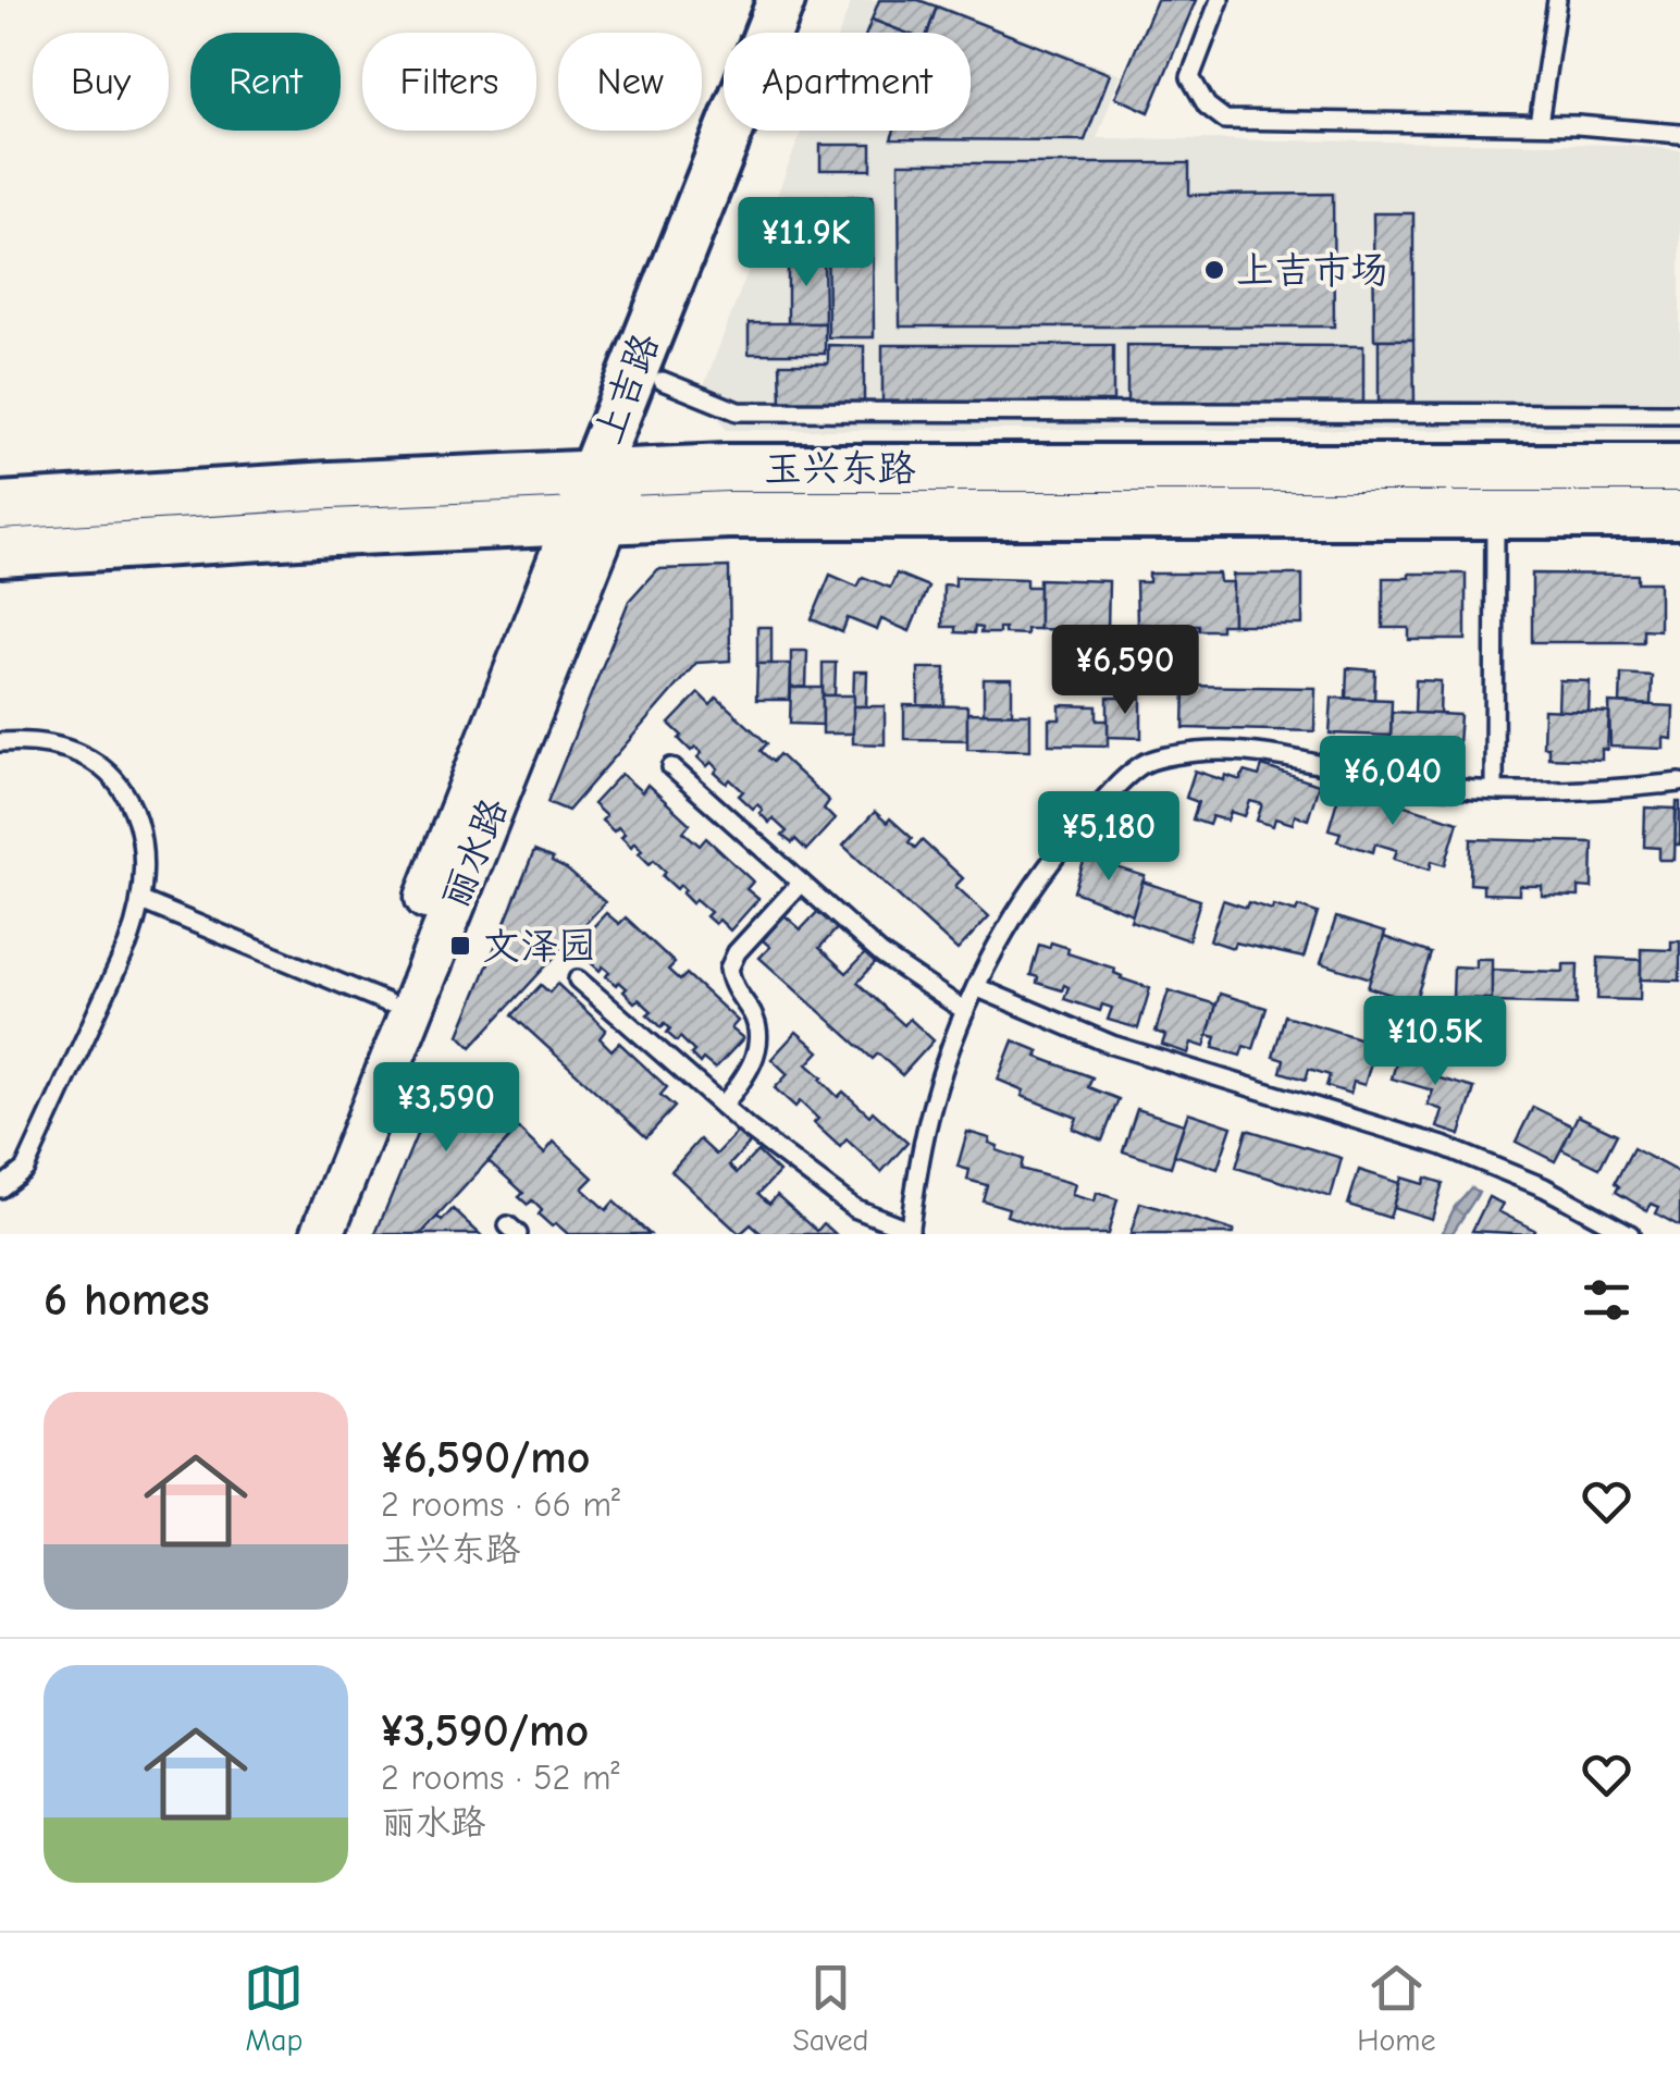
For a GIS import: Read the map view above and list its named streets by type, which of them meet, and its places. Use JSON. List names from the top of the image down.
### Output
{
  "streets": {
    "main road": ["上吉路", "玉兴东路"],
    "street": ["丽水路"]
  },
  "crossings": [
    ["上吉路", "玉兴东路"],
    ["上吉路", "丽水路"],
    ["玉兴东路", "丽水路"]
  ],
  "places": {
    "other": ["上吉市场"],
    "transit": ["文泽园"]
  },
  "page": {
    "chip": [
      "Buy",
      "Rent",
      "Filters",
      "New",
      "Apartment"
    ],
    "price": [
      "¥11.9K",
      "¥6,590",
      "¥6,040",
      "¥5,180",
      "¥10.5K",
      "¥3,590"
    ],
    "heading": "6 homes",
    "list": [
      {
        "name": "¥6,590/mo",
        "note": "2 rooms · 66 m² · 玉兴东路"
      },
      {
        "name": "¥3,590/mo",
        "note": "2 rooms · 52 m² · 丽水路"
      }
    ],
    "tabs": ["Map", "Saved", "Home"]
  }
}
